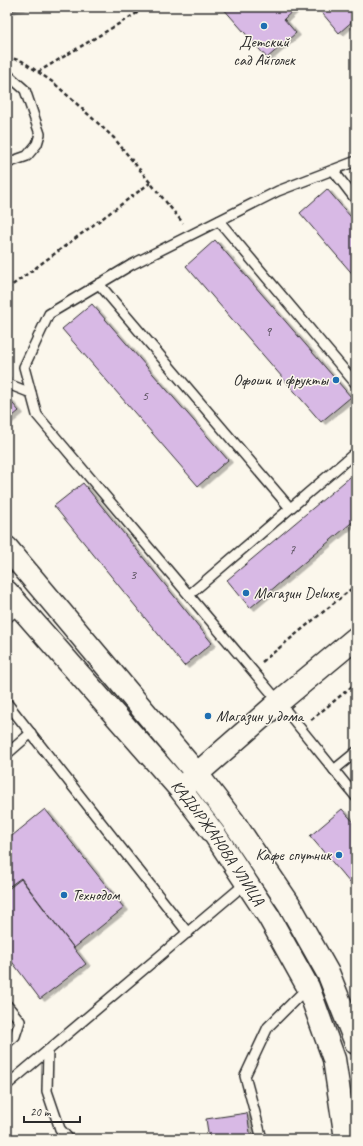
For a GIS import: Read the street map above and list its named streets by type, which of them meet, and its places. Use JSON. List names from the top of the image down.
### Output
{
  "streets": {
    "main road": ["КАДЫРЖАНОВА УЛИЦА"]
  },
  "places": [
    "Детский сад Айголек",
    "Офоши и фрукты",
    "Магазин Deluxe",
    "Магазин у дома",
    "Кафе спутник",
    "Технодом"
  ],
  "house_numbers": [
    "9",
    "5",
    "7",
    "3"
  ],
  "scale_bar": "20 m"
}
